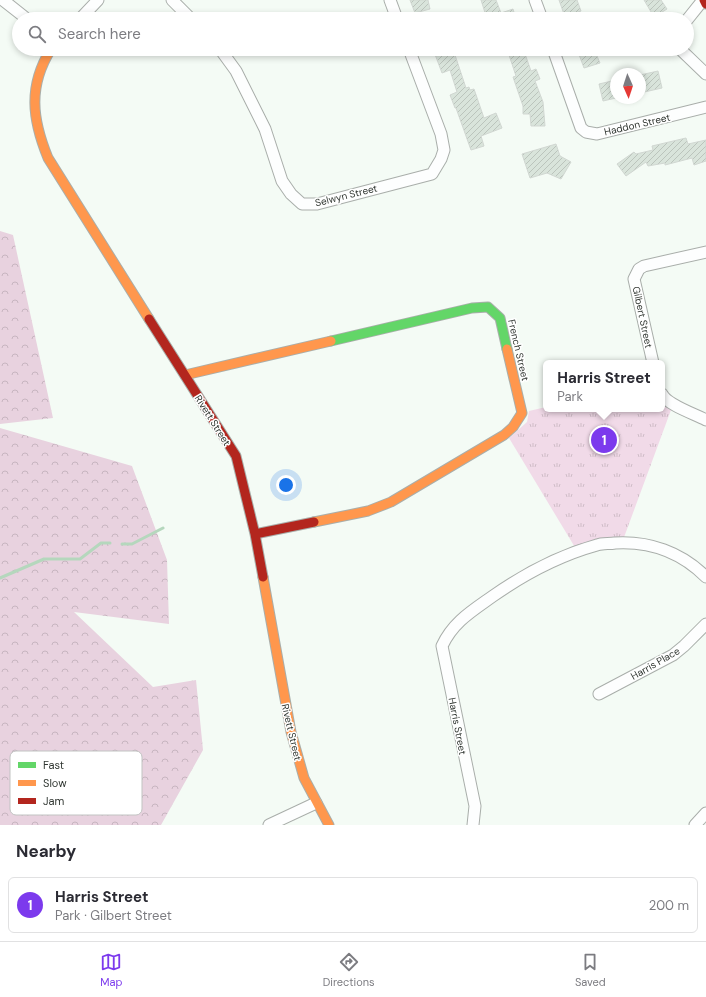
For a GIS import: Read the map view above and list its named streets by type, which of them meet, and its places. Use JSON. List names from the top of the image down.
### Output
{
  "streets": {
    "street": [
      "Haddon Street",
      "Selwyn Street",
      "Gilbert Street",
      "French Street",
      "Rivett Street",
      "Harris Place",
      "Harris Street"
    ]
  },
  "crossings": [
    ["French Street", "Rivett Street"]
  ],
  "legend": ["Fast", "Slow", "Jam"],
  "north": "bottom",
  "page": {
    "search": "Search here",
    "popup": ["Harris Street", "Park"],
    "pins": "1",
    "heading": "Nearby",
    "list": [
      {
        "mark": "1",
        "name": "Harris Street",
        "note": "Park · Gilbert Street",
        "value": "200 m"
      }
    ],
    "nav": ["Map", "Directions", "Saved"]
  }
}
